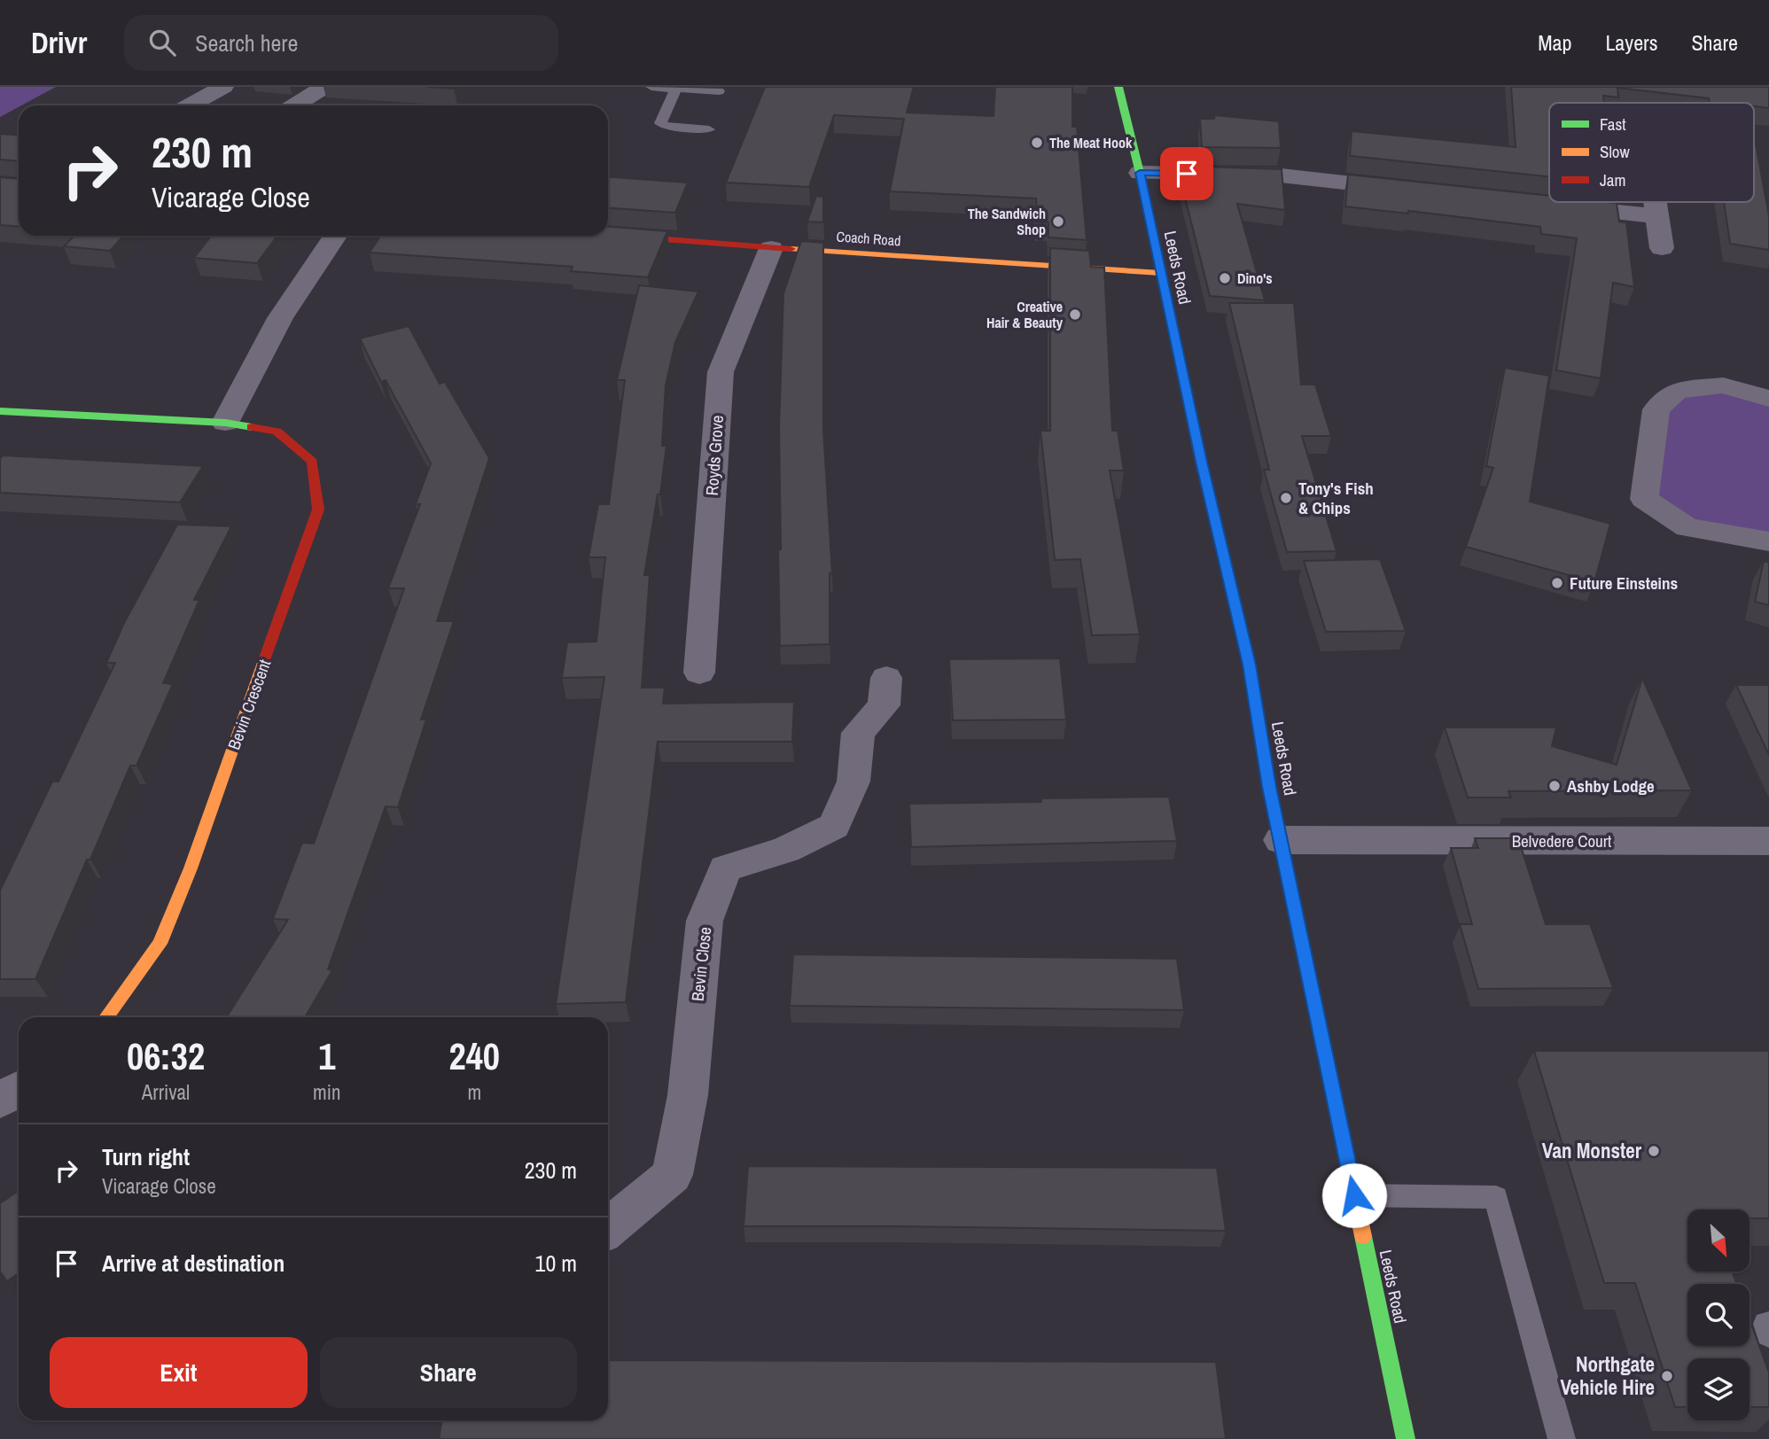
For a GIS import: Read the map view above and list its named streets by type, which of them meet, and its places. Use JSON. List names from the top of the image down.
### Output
{
  "streets": {
    "street": [
      "Coach Road",
      "Leeds Road",
      "Royds Grove",
      "Bevin Crescent",
      "Belvedere Court",
      "Bevin Close"
    ]
  },
  "crossings": [
    ["Coach Road", "Leeds Road"],
    ["Coach Road", "Royds Grove"],
    ["Leeds Road", "Belvedere Court"]
  ],
  "places": [
    "The Meat Hook",
    "The Sandwich Shop",
    "Dino's",
    "Creative Hair & Beauty",
    "Tony's Fish & Chips",
    "Future Einsteins",
    "Ashby Lodge",
    "Van Monster",
    "Northgate Vehicle Hire"
  ],
  "legend": ["Fast", "Slow", "Jam"],
  "north": "bottom right",
  "page": {
    "header": "Drivr",
    "search": "Search here",
    "nav": ["Map", "Layers", "Share"],
    "turn": ["230 m", "Vicarage Close"],
    "eta": [
      "06:32",
      "Arrival",
      "1",
      "min",
      "240",
      "m"
    ],
    "list": [
      {
        "name": "Turn right",
        "note": "Vicarage Close",
        "value": "230 m"
      },
      {
        "name": "Arrive at destination",
        "value": "10 m"
      }
    ],
    "buttons": ["Exit", "Share"]
  }
}
